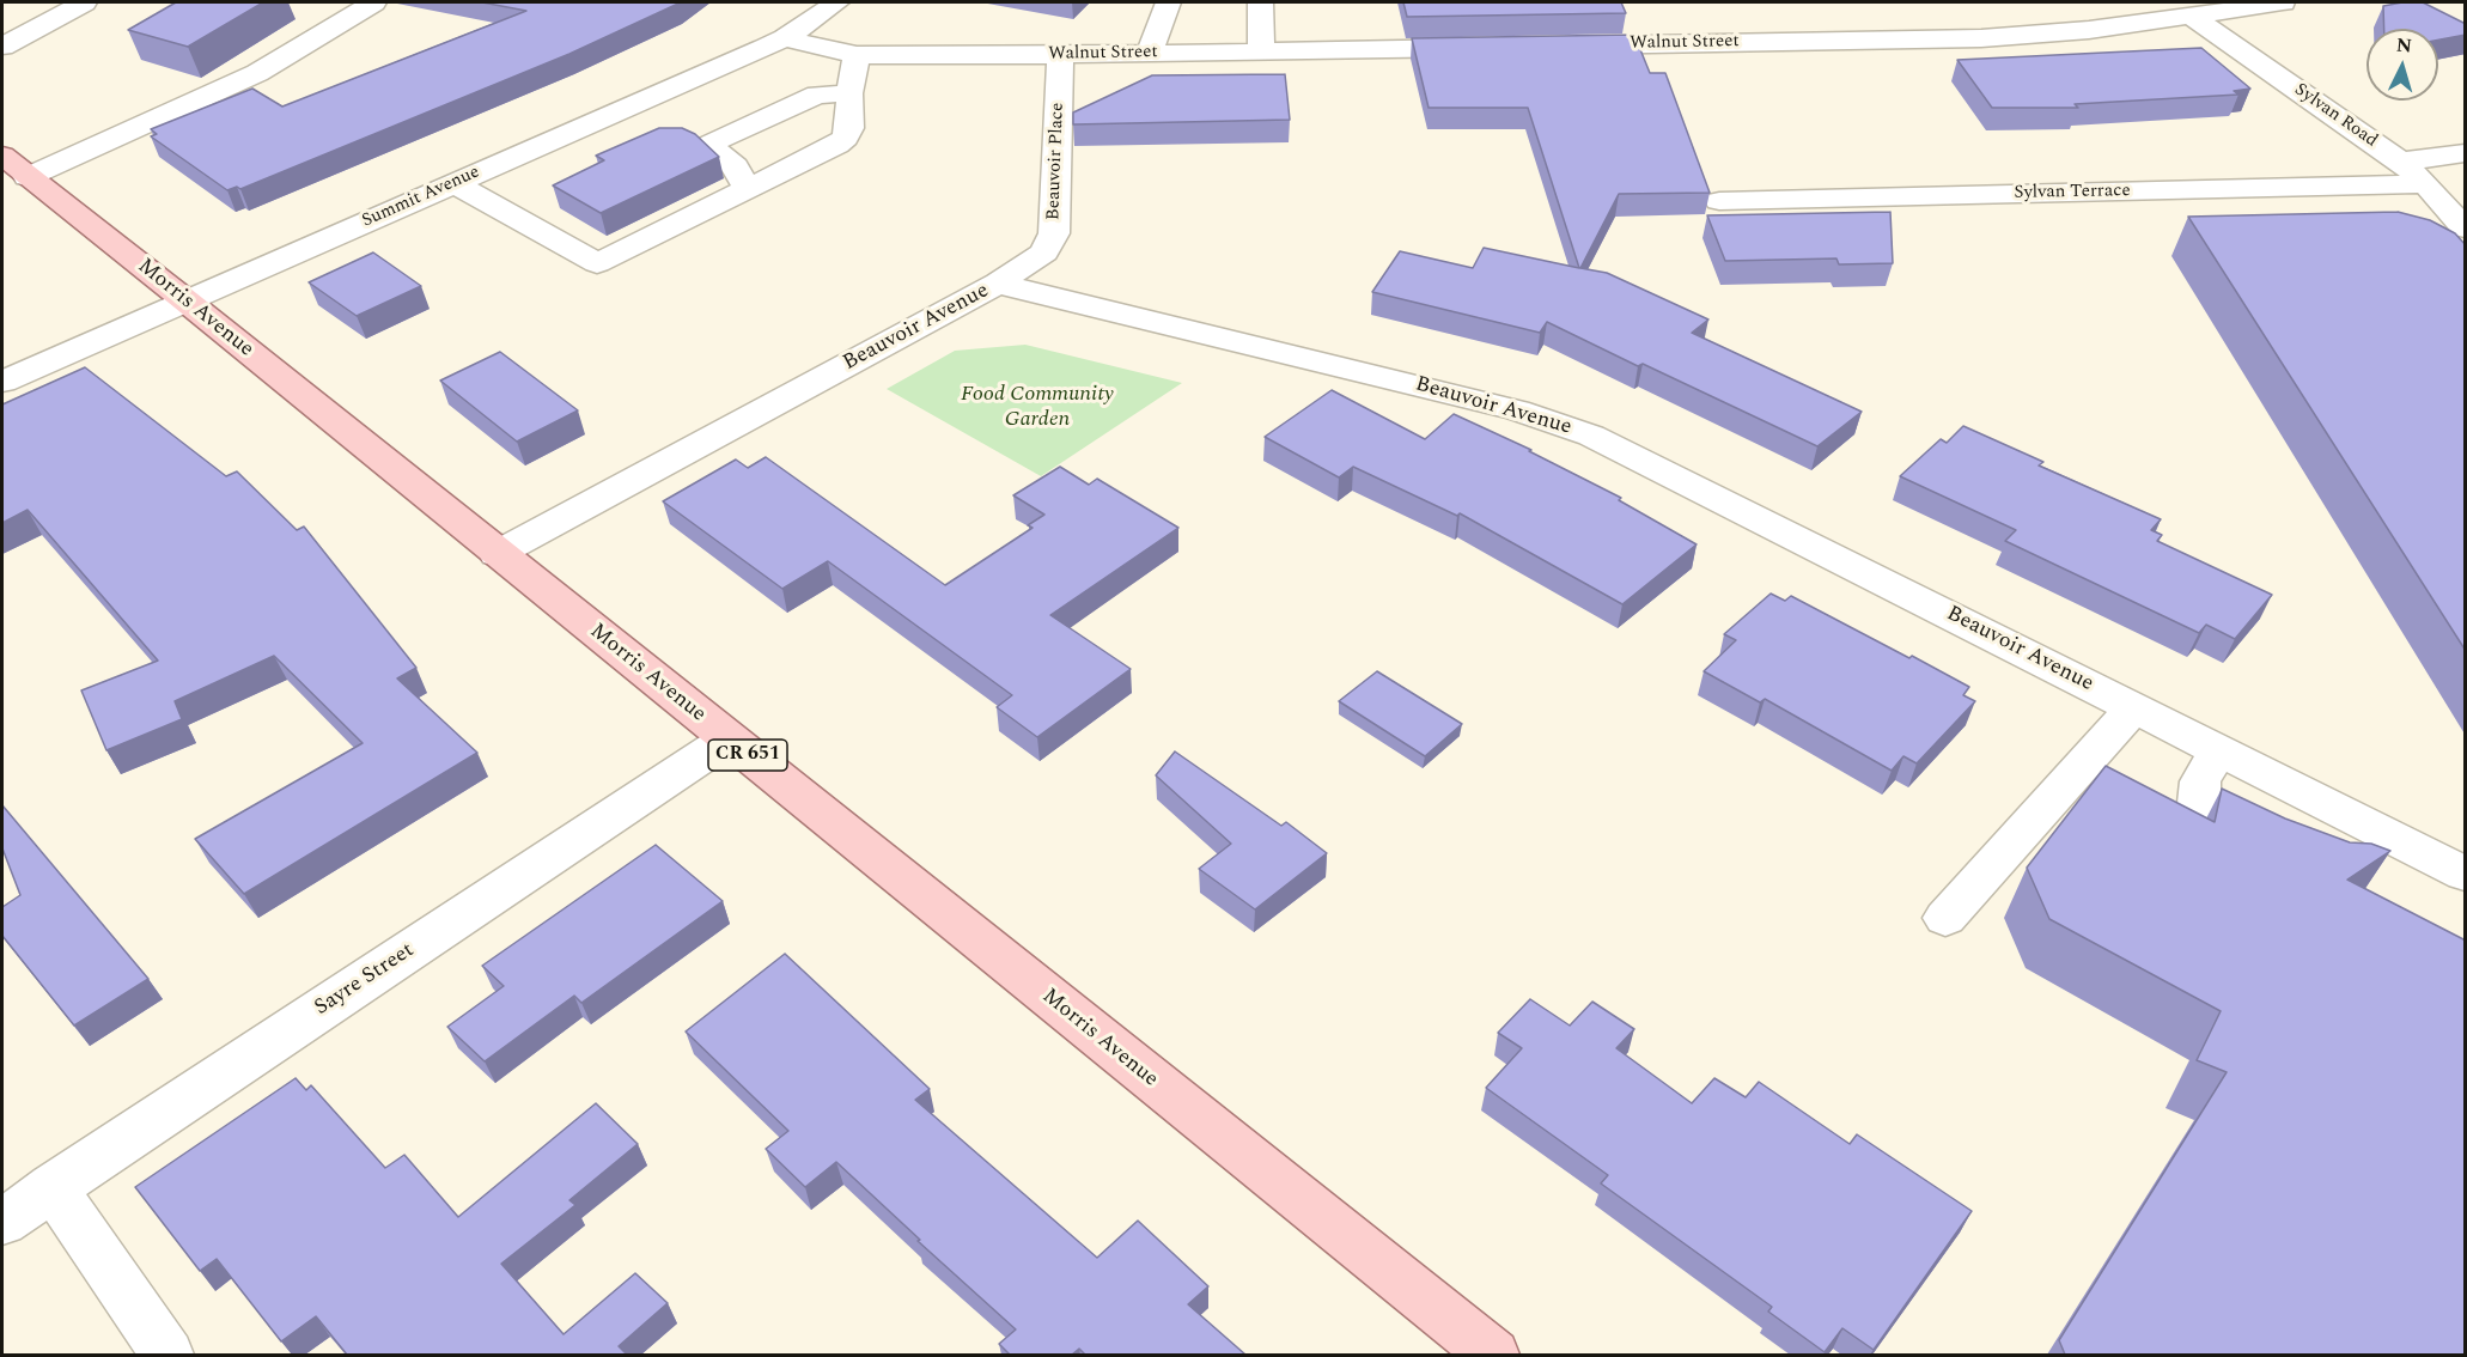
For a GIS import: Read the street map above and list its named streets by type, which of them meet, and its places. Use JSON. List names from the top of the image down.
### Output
{
  "streets": {
    "main road": ["Morris Avenue", "CR 651"],
    "street": [
      "Walnut Street",
      "Sylvan Road",
      "Beauvoir Place",
      "Sylvan Terrace",
      "Summit Avenue",
      "Beauvoir Avenue",
      "Sayre Street"
    ]
  },
  "crossings": [
    ["Walnut Street", "Sylvan Road"],
    ["Walnut Street", "Beauvoir Place"],
    ["Walnut Street", "Summit Avenue"],
    ["Sylvan Road", "Sylvan Terrace"],
    ["Beauvoir Place", "Beauvoir Avenue"],
    ["Summit Avenue", "Morris Avenue"],
    ["Morris Avenue", "Beauvoir Avenue"],
    ["Morris Avenue", "Sayre Street"]
  ],
  "parks": ["Food Community Garden"],
  "north": "top"
}
